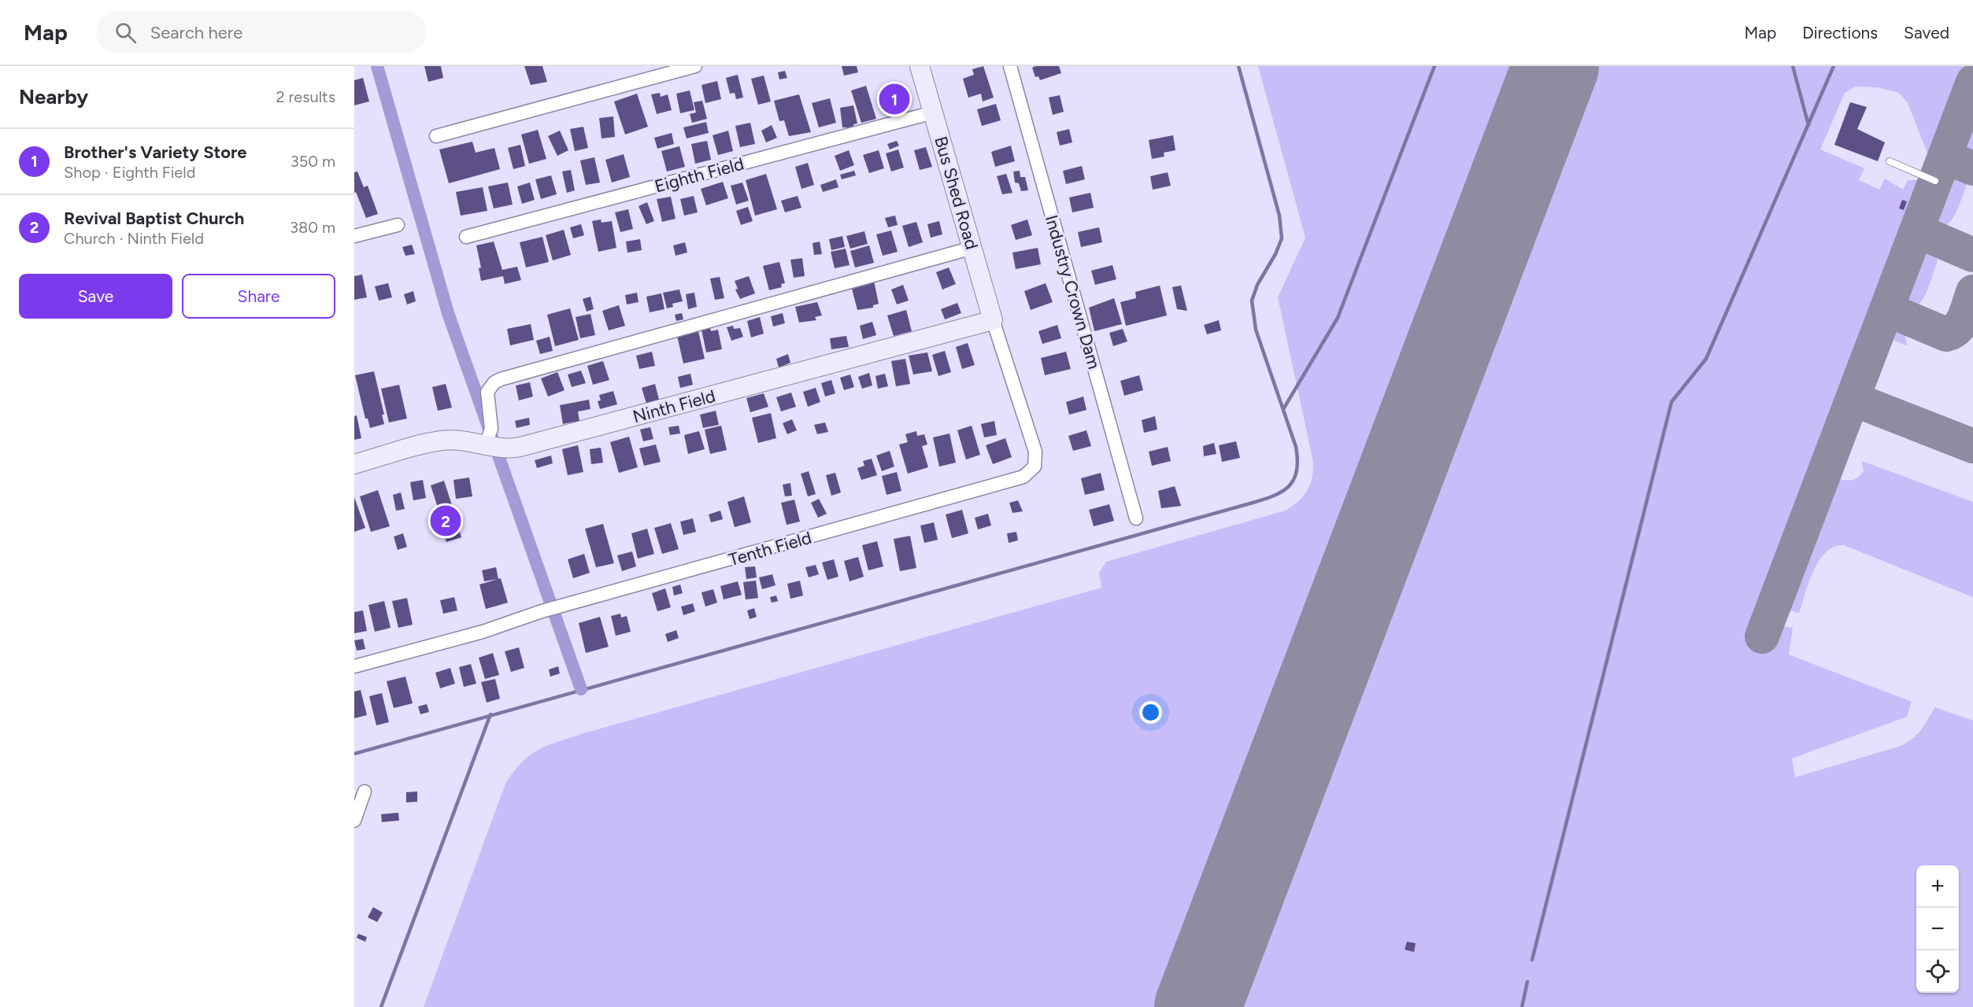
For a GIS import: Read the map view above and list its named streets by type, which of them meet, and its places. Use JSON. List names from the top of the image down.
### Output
{
  "streets": {
    "street": [
      "Eighth Field",
      "Bus Shed Road",
      "Industry Crown Dam",
      "Ninth Field",
      "Tenth Field"
    ]
  },
  "crossings": [
    ["Eighth Field", "Bus Shed Road"],
    ["Bus Shed Road", "Ninth Field"],
    ["Bus Shed Road", "Tenth Field"],
    ["Ninth Field", "Tenth Field"]
  ],
  "page": {
    "header": "Map",
    "search": "Search here",
    "nav": ["Map", "Directions", "Saved"],
    "heading": ["Nearby", "2 results"],
    "pins": ["1", "2"],
    "list": [
      {
        "mark": "1",
        "name": "Brother's Variety Store",
        "note": "Shop · Eighth Field",
        "value": "350 m"
      },
      {
        "mark": "2",
        "name": "Revival Baptist Church",
        "note": "Church · Ninth Field",
        "value": "380 m"
      }
    ],
    "buttons": ["Save", "Share"],
    "map_buttons": ["+", "−"]
  }
}
